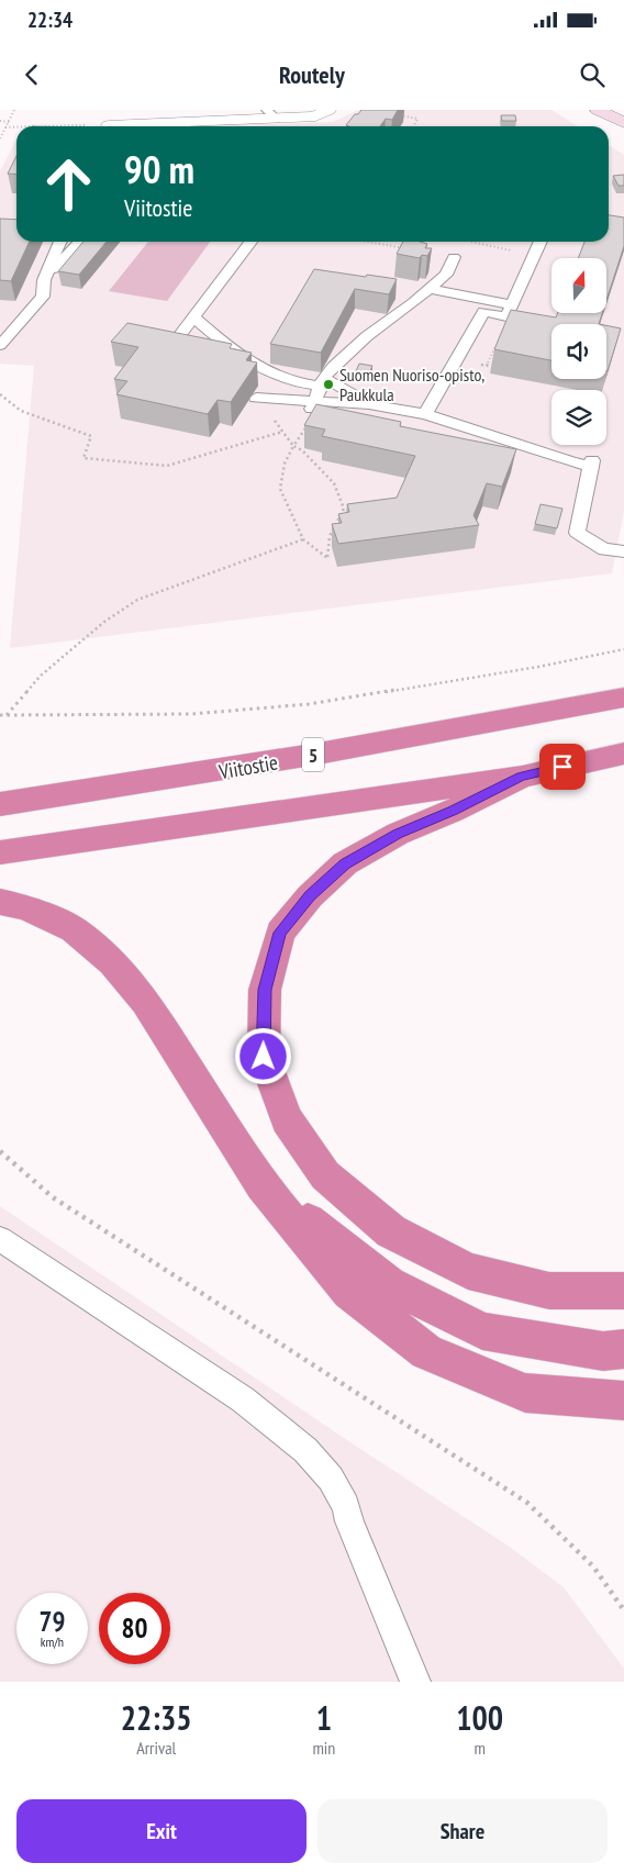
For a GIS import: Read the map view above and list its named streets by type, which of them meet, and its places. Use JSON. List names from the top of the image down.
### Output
{
  "streets": {
    "highway": ["5", "Viitostie"]
  },
  "places": ["Suomen Nuoriso-opisto, Paukkula"],
  "north": "top",
  "page": {
    "status": "22:34",
    "header": "Routely",
    "turn": ["90 m", "Viitostie"],
    "speed": "79 km/h",
    "limit": "80",
    "eta": [
      "22:35",
      "Arrival",
      "1",
      "min",
      "100",
      "m"
    ],
    "buttons": ["Exit", "Share"]
  }
}
